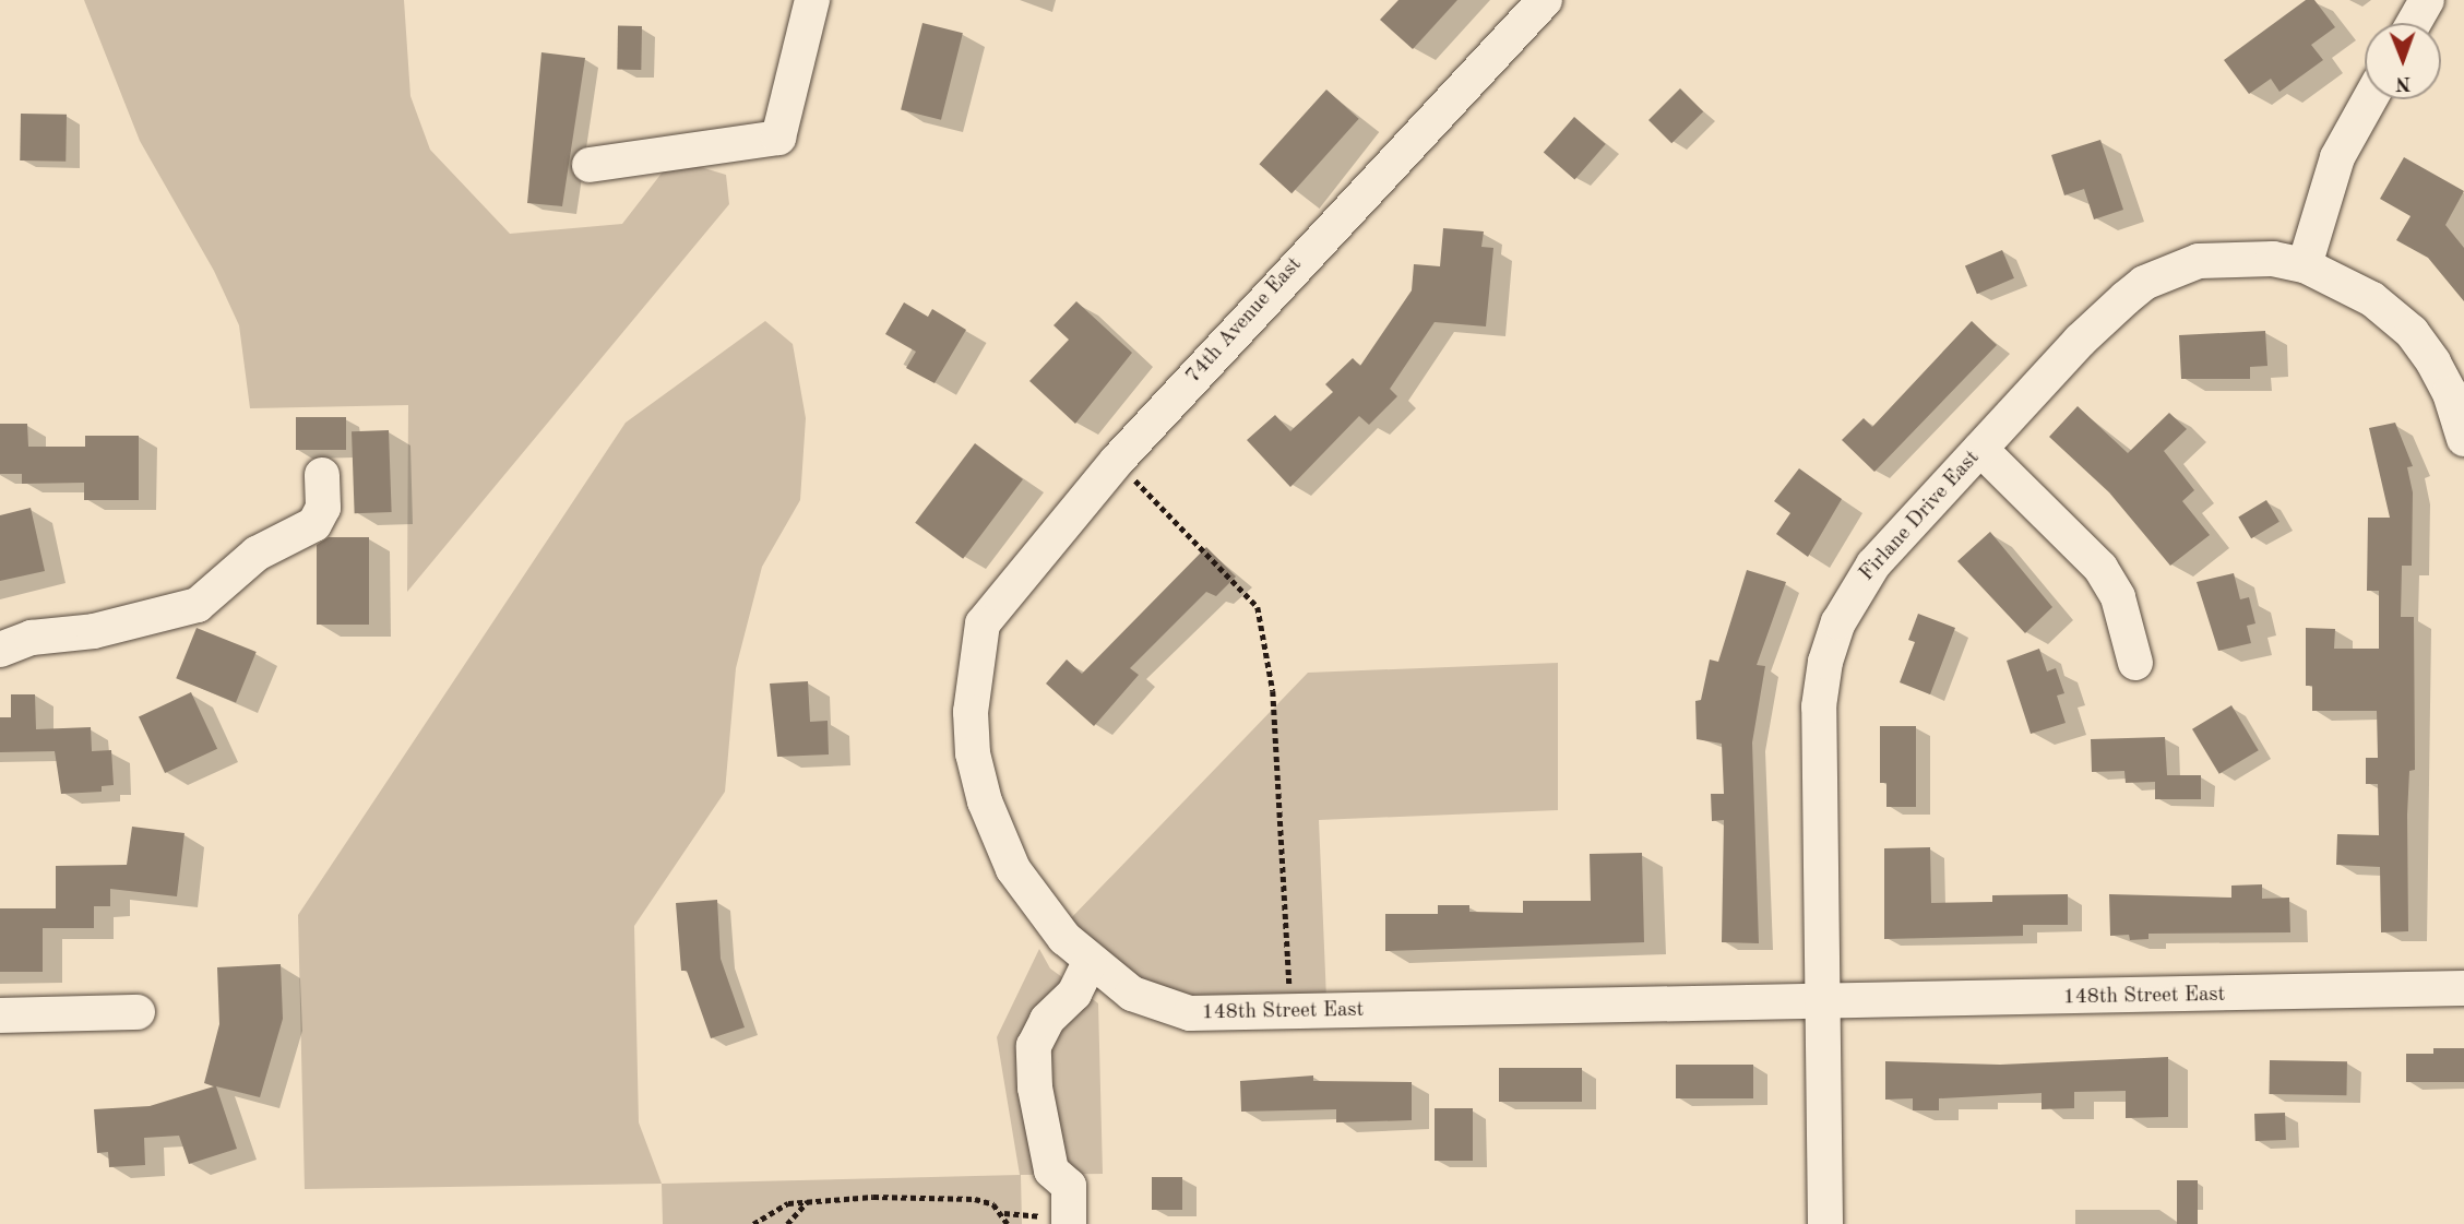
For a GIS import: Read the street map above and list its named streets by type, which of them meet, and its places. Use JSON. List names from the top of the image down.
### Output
{
  "streets": {
    "street": ["74th Avenue East", "Firlane Drive East", "148th Street East"]
  },
  "crossings": [
    ["74th Avenue East", "148th Street East"],
    ["Firlane Drive East", "148th Street East"]
  ],
  "north": "bottom"
}
